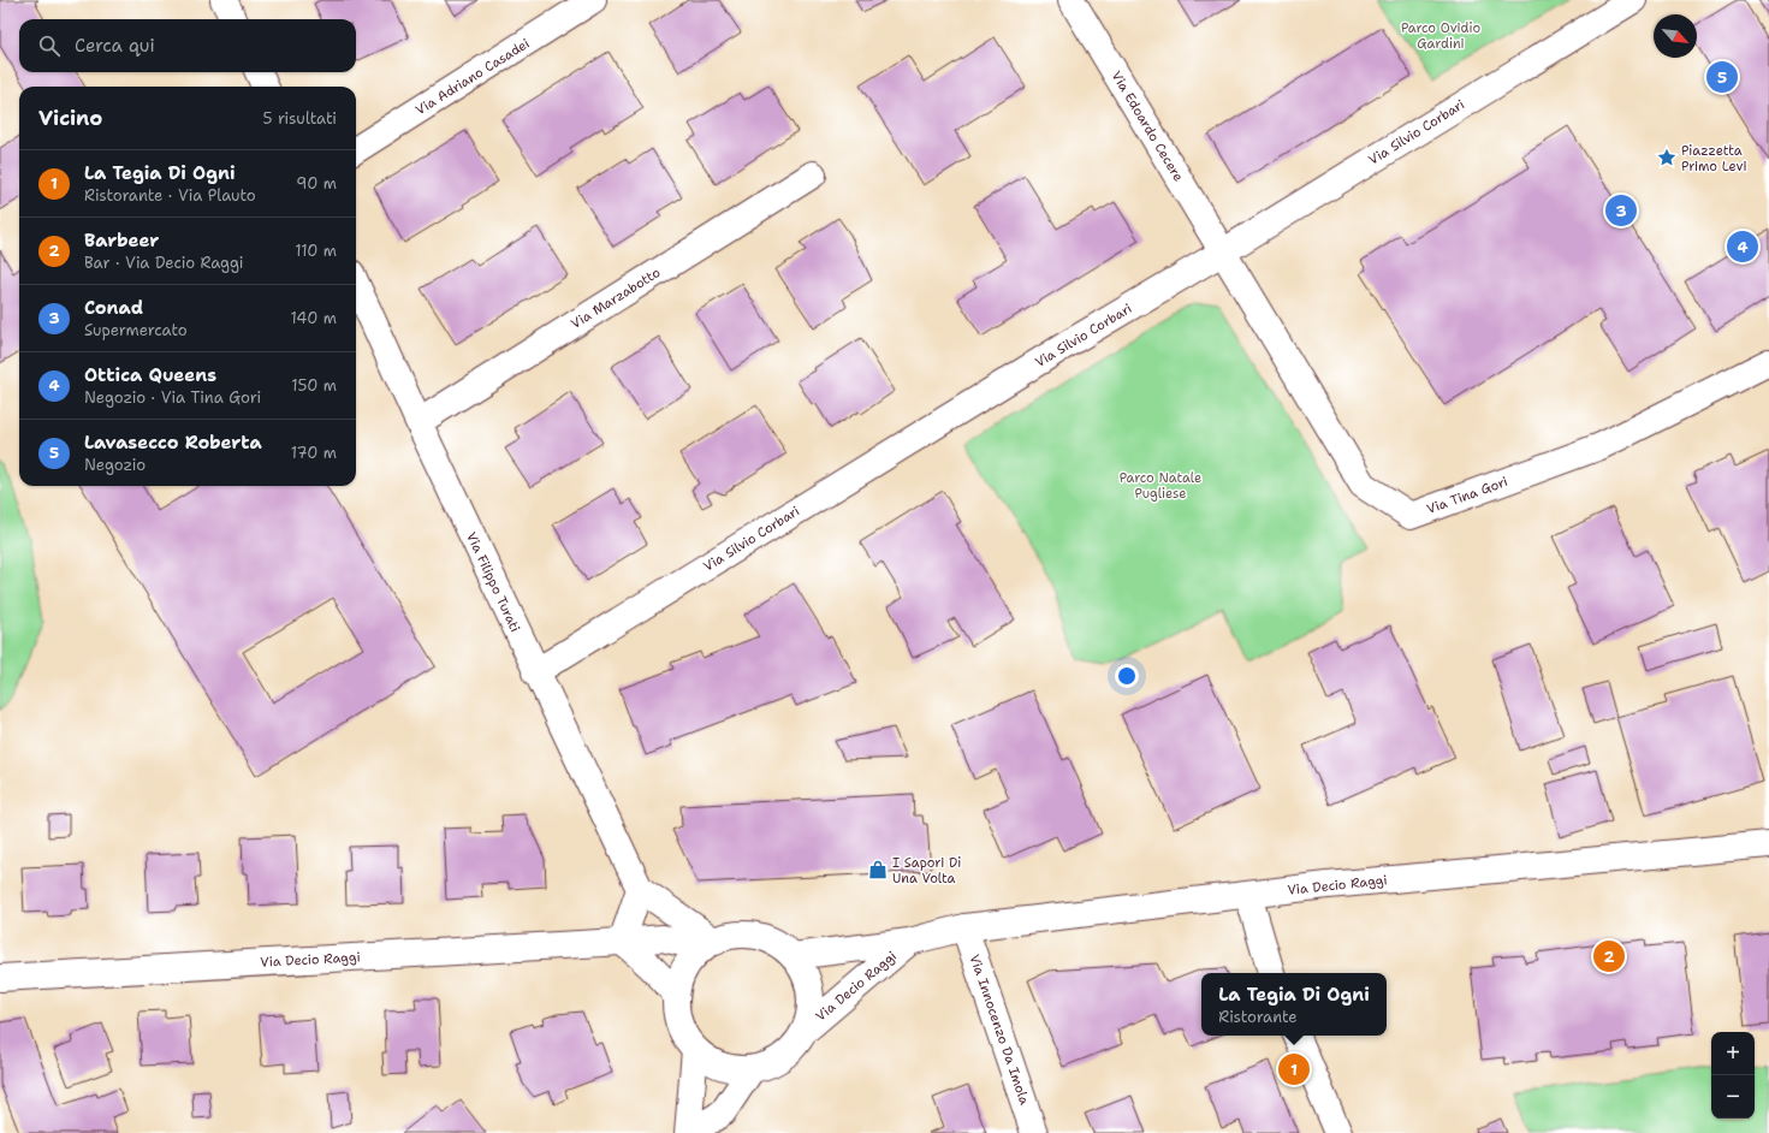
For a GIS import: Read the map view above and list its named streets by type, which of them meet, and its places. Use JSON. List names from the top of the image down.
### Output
{
  "streets": {
    "street": [
      "Via Adriano Casadei",
      "Via Edoardo Cecere",
      "Via Silvio Corbari",
      "Via Marzabotto",
      "Via Tina Gori",
      "Via Filippo Turati",
      "Via Decio Raggi",
      "Via Innocenzo Da Imola"
    ]
  },
  "crossings": [
    ["Via Edoardo Cecere", "Via Silvio Corbari"],
    ["Via Edoardo Cecere", "Via Tina Gori"],
    ["Via Silvio Corbari", "Via Tina Gori"],
    ["Via Silvio Corbari", "Via Filippo Turati"],
    ["Via Marzabotto", "Via Filippo Turati"],
    ["Via Filippo Turati", "Via Decio Raggi"],
    ["Via Decio Raggi", "Via Innocenzo Da Imola"]
  ],
  "parks": ["Parco Ovidio Gardini", "Parco Natale Pugliese"],
  "places": {
    "place": ["Piazzetta Primo Levi"],
    "shop": ["I Sapori Di Una Volta"]
  },
  "north": "bottom right",
  "page": {
    "search": "Cerca qui",
    "pins": [
      "5",
      "3",
      "4",
      "2",
      "1"
    ],
    "heading": ["Vicino", "5 risultati"],
    "list": [
      {
        "mark": "1",
        "name": "La Tegia Di Ogni",
        "note": "Ristorante · Via Plauto",
        "value": "90 m"
      },
      {
        "mark": "2",
        "name": "Barbeer",
        "note": "Bar · Via Decio Raggi",
        "value": "110 m"
      },
      {
        "mark": "3",
        "name": "Conad",
        "note": "Supermercato",
        "value": "140 m"
      },
      {
        "mark": "4",
        "name": "Ottica Queens",
        "note": "Negozio · Via Tina Gori",
        "value": "150 m"
      },
      {
        "mark": "5",
        "name": "Lavasecco Roberta",
        "note": "Negozio",
        "value": "170 m"
      }
    ],
    "popup": ["La Tegia Di Ogni", "Ristorante"],
    "map_buttons": ["+", "−"]
  }
}
